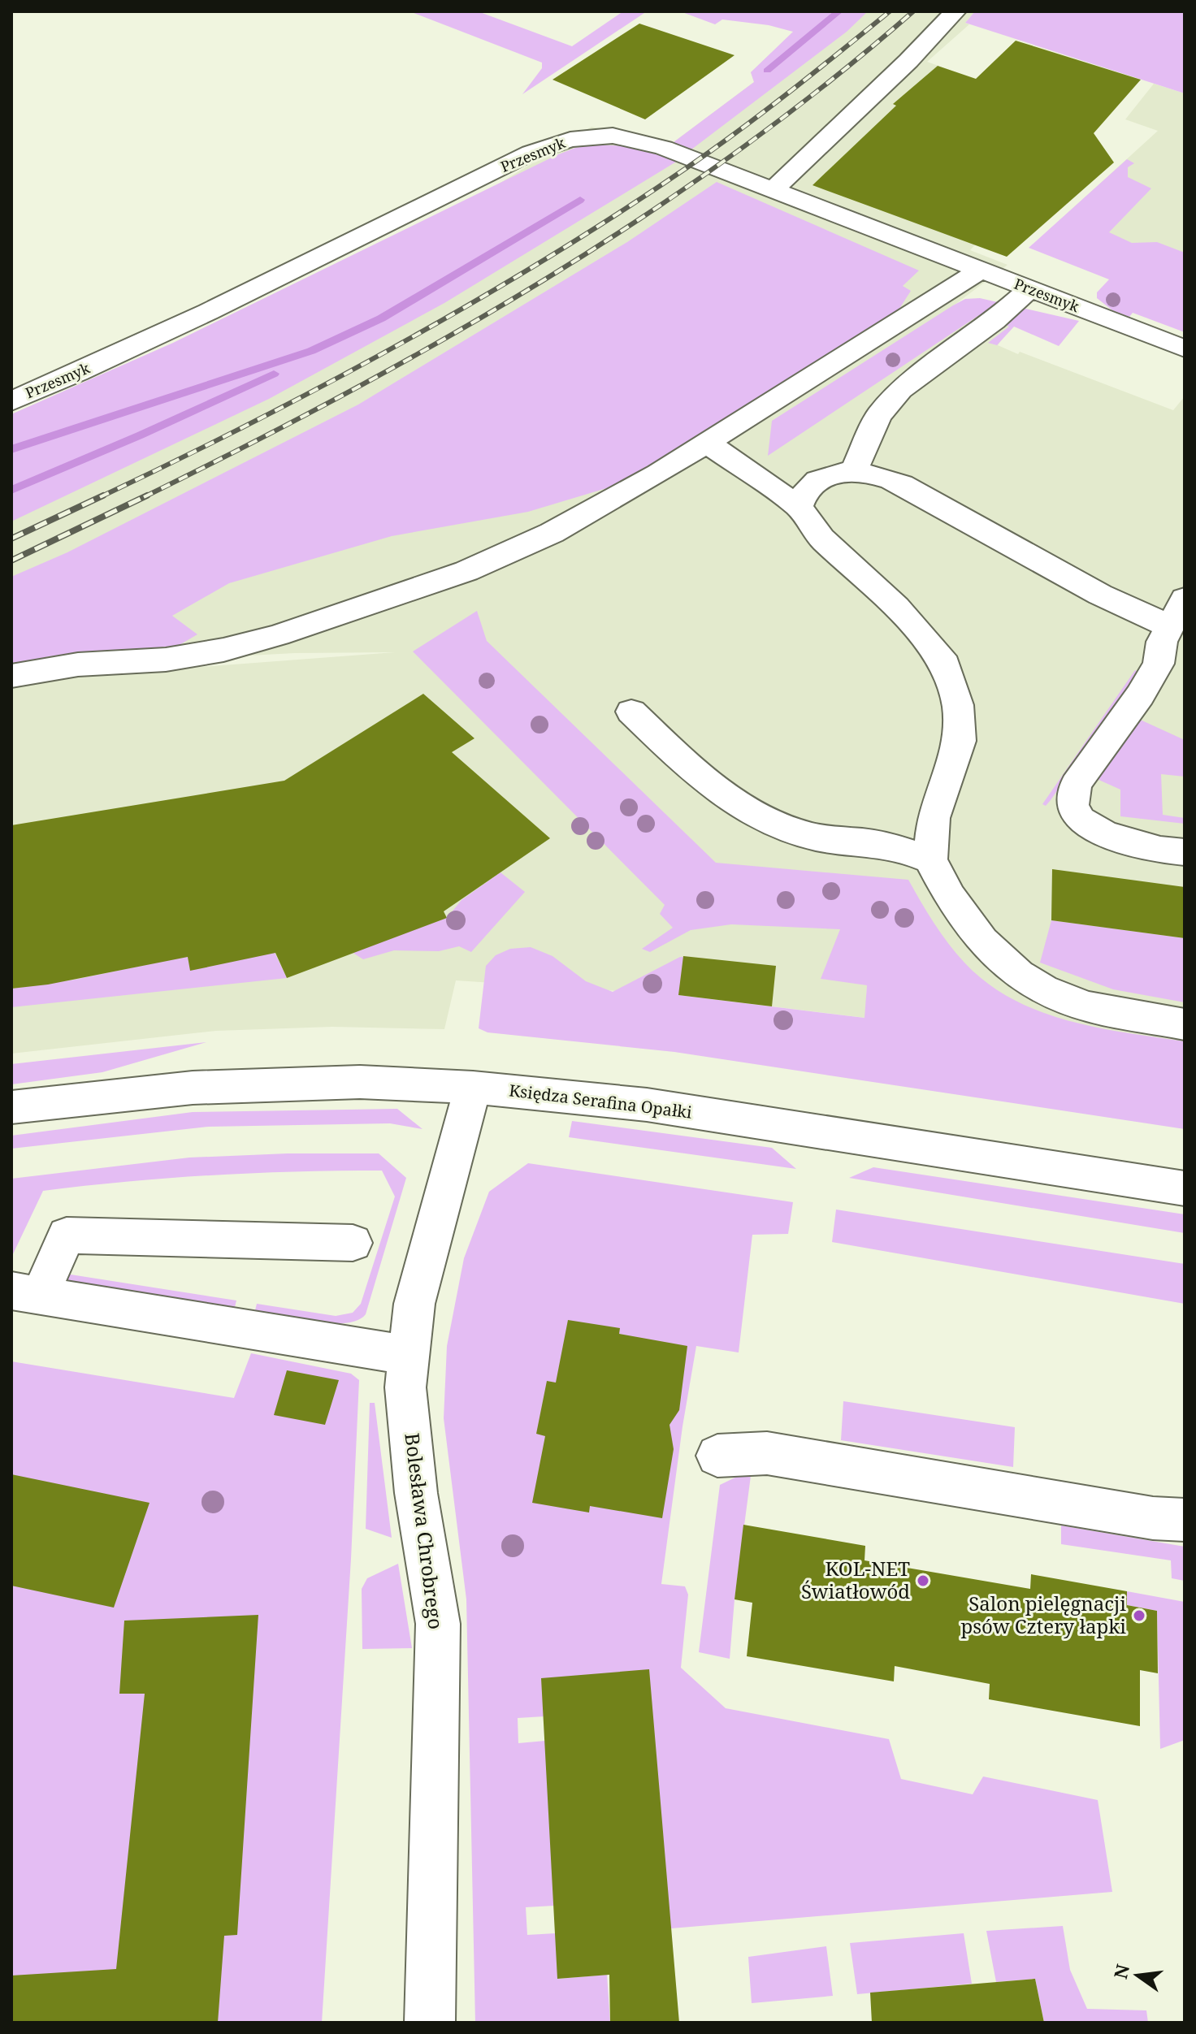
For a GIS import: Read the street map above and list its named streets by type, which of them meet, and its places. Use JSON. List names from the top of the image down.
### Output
{
  "streets": {
    "street": ["Przesmyk", "Księdza Serafina Opałki", "Bolesława Chrobrego"]
  },
  "crossings": [
    ["Księdza Serafina Opałki", "Bolesława Chrobrego"]
  ],
  "places": ["KOL-NET Światłowód", "Salon pielęgnacji psów Cztery łapki"],
  "north": "left"
}
